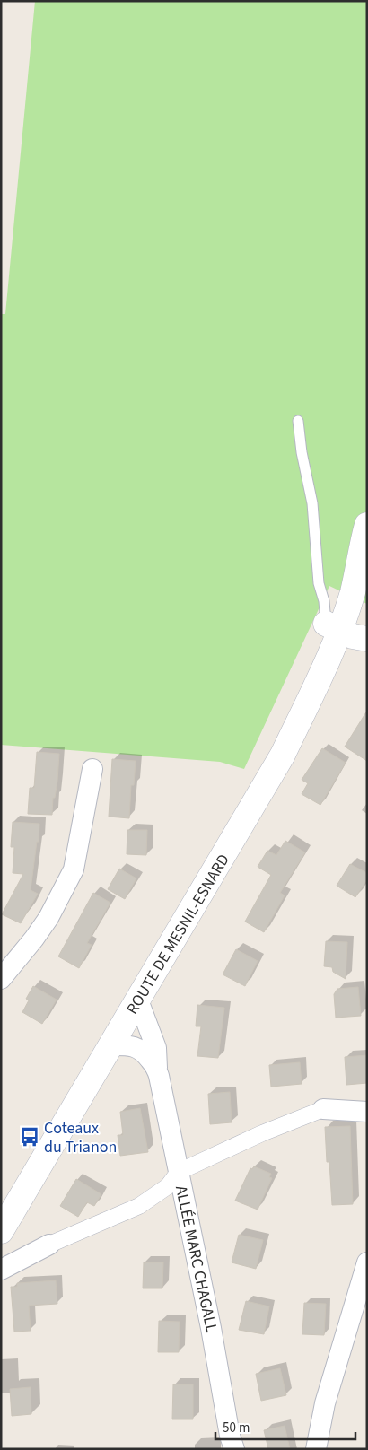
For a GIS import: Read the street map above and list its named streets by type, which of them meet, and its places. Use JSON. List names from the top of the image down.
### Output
{
  "streets": {
    "main road": ["ROUTE DE MESNIL-ESNARD"],
    "street": ["ALLÉE MARC CHAGALL"]
  },
  "crossings": [
    ["ROUTE DE MESNIL-ESNARD", "ALLÉE MARC CHAGALL"]
  ],
  "places": {
    "bus stop": ["Coteaux du Trianon"]
  },
  "scale_bar": "50 m"
}
